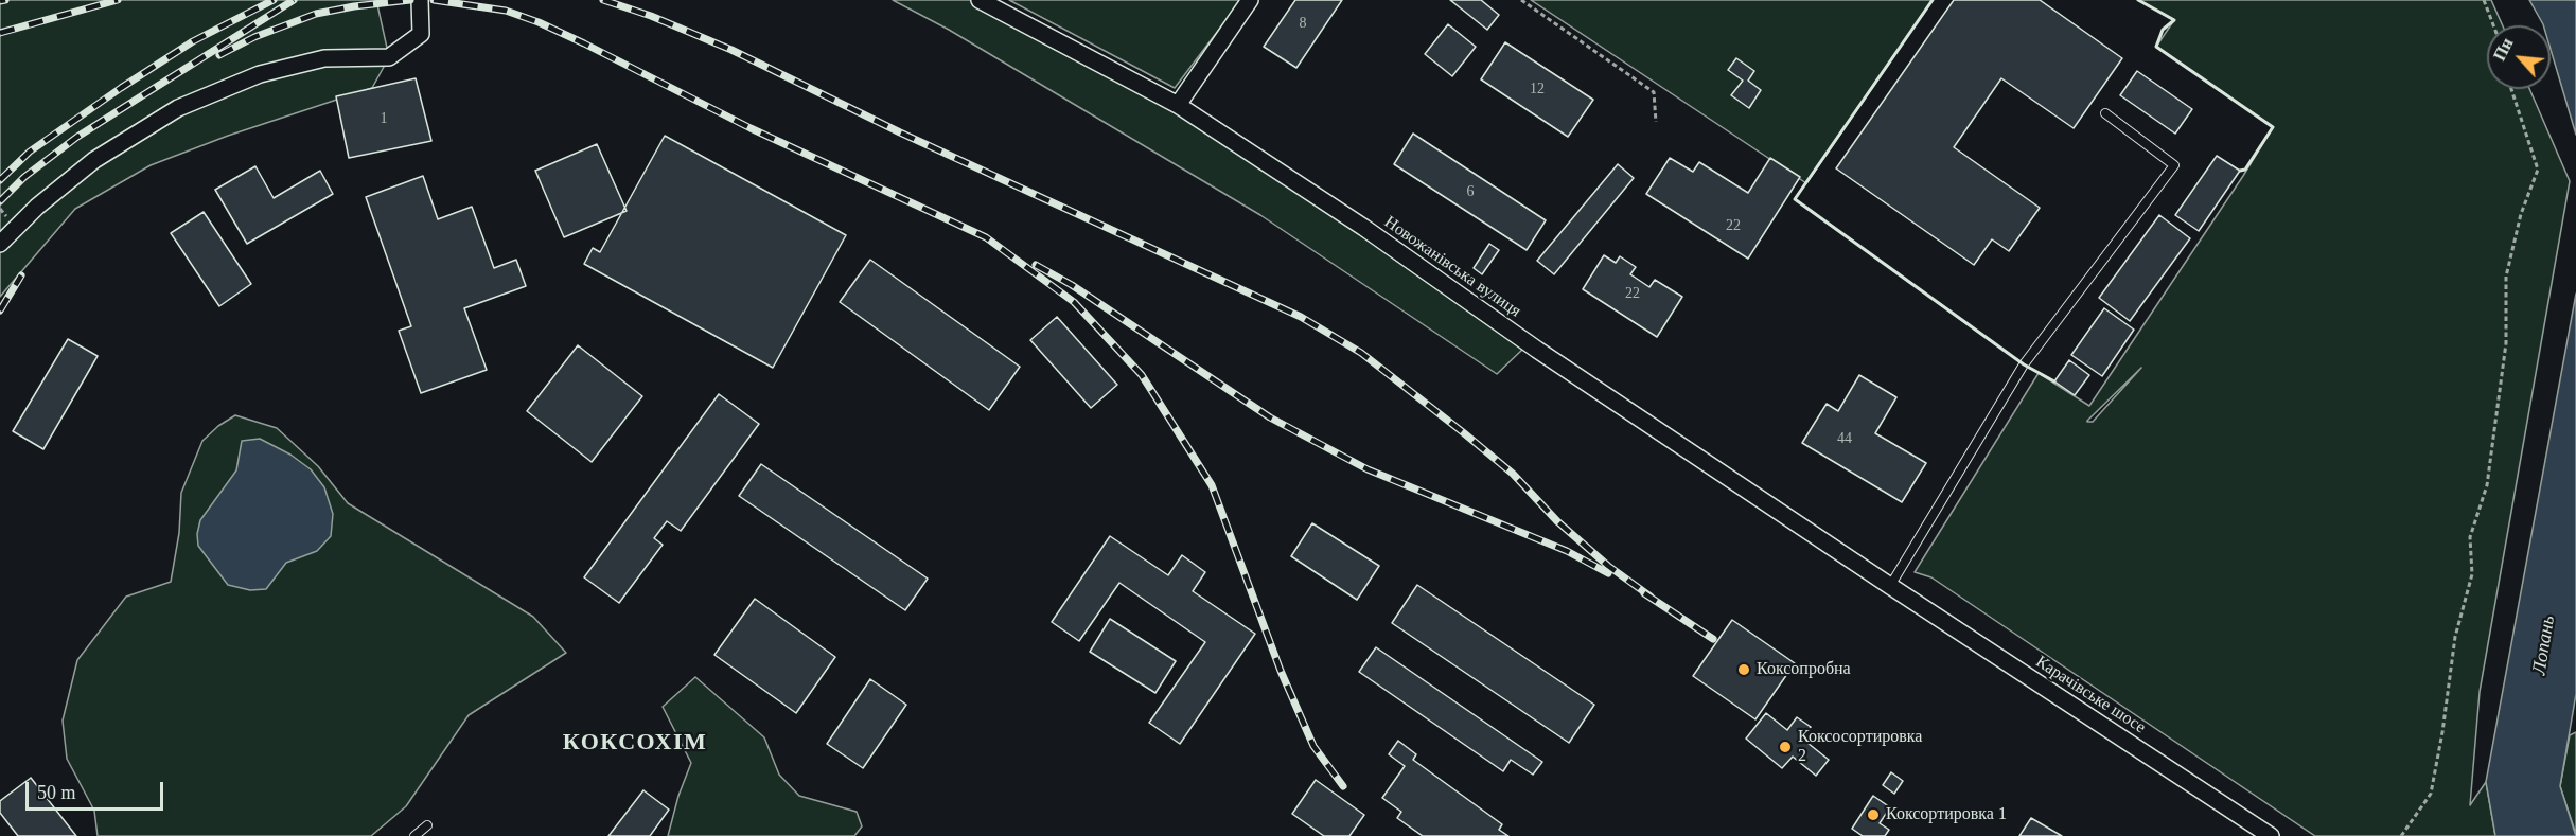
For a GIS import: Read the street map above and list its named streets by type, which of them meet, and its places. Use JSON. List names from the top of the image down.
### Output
{
  "streets": {
    "street": ["Новожанівська вулиця", "Карачівське шосе"]
  },
  "crossings": [
    ["Новожанівська вулиця", "Карачівське шосе"]
  ],
  "districts": ["КОКСОХІМ"],
  "water": ["Лопань"],
  "places": ["Коксопробна", "Коксосортировка 2", "Коксортировка 1"],
  "house_numbers": [
    "8",
    "12",
    "1",
    "6",
    "22",
    "22",
    "44"
  ],
  "scale_bar": "50 m",
  "north": "top left"
}
